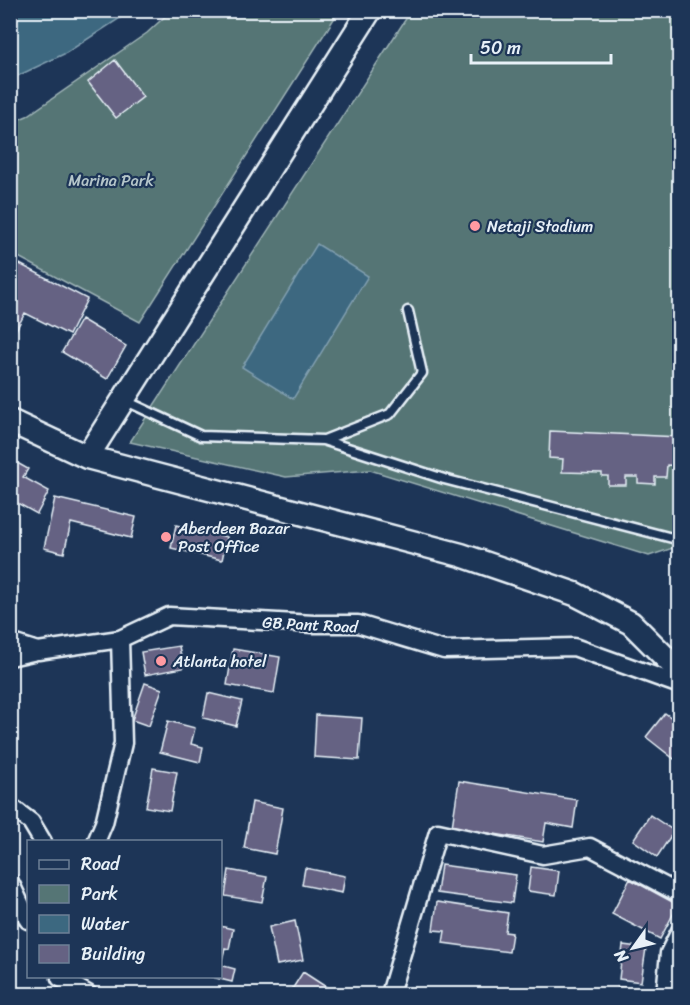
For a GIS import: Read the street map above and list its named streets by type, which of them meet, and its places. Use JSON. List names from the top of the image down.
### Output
{
  "streets": {
    "street": ["GB Pant Road"]
  },
  "parks": ["Marina Park"],
  "places": ["Netaji Stadium", "Aberdeen Bazar Post Office", "Atlanta hotel"],
  "legend": [
    "Road",
    "Park",
    "Water",
    "Building"
  ],
  "scale_bar": "50 m",
  "north": "bottom left"
}
